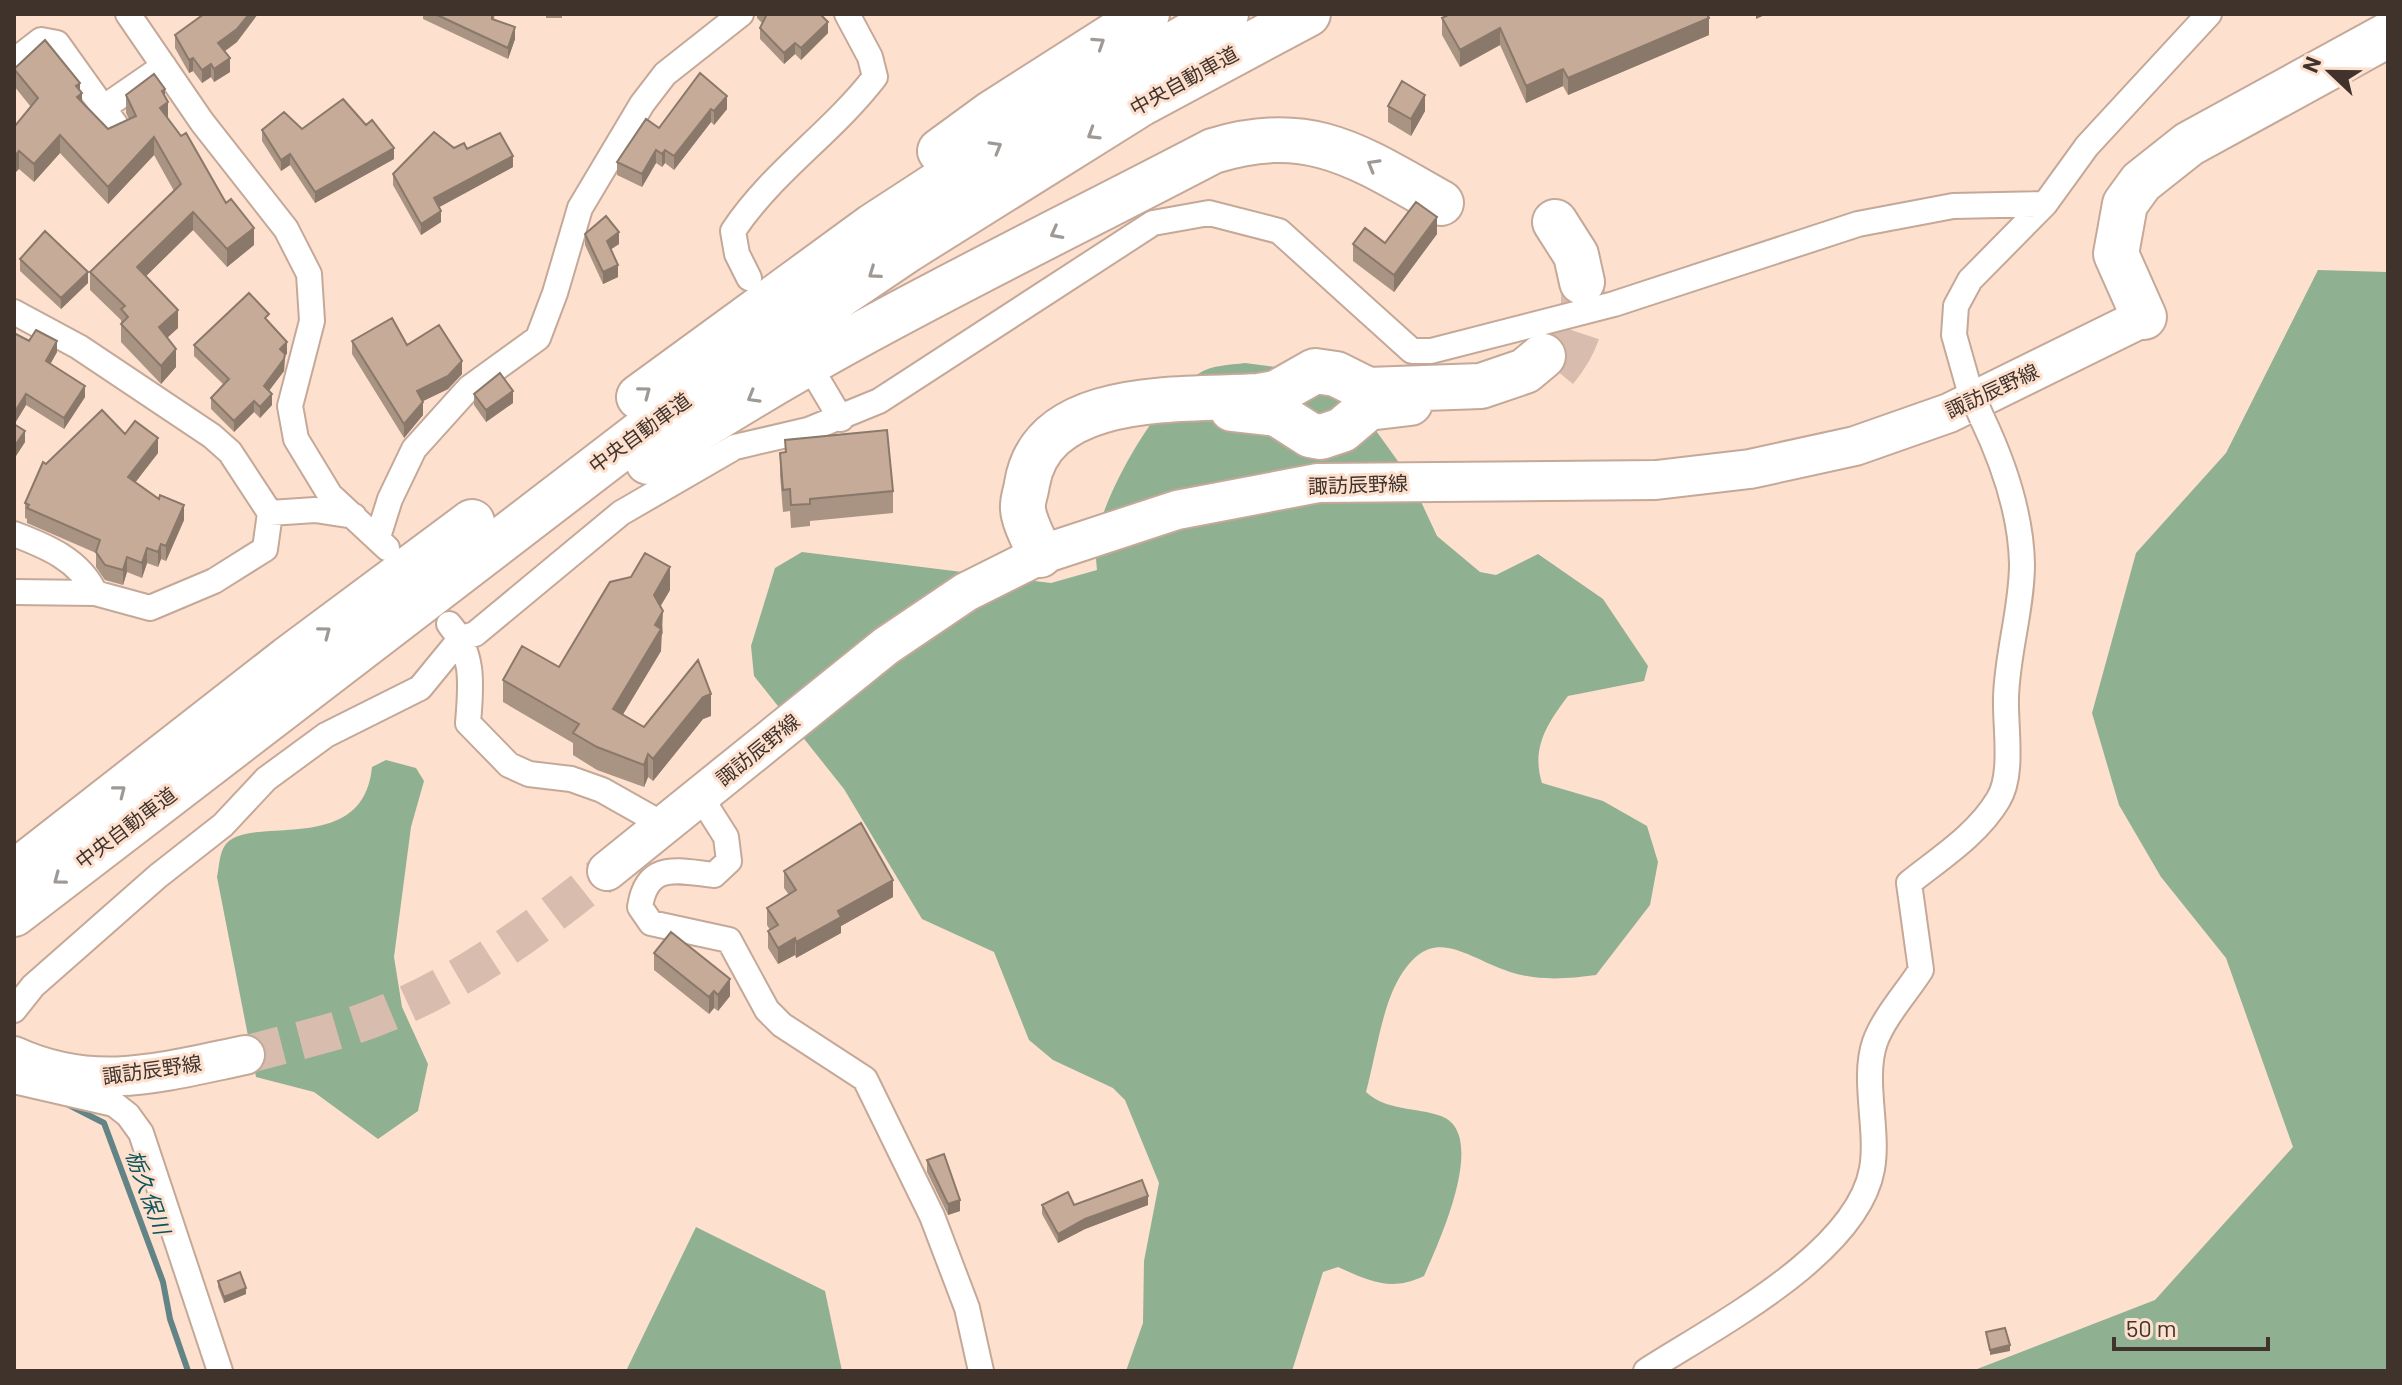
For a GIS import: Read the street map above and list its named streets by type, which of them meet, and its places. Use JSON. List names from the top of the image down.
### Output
{
  "streets": {
    "highway": ["中央自動車道"],
    "main road": ["諏訪辰野線"]
  },
  "water": ["栃久保川"],
  "scale_bar": "50 m",
  "north": "left"
}
